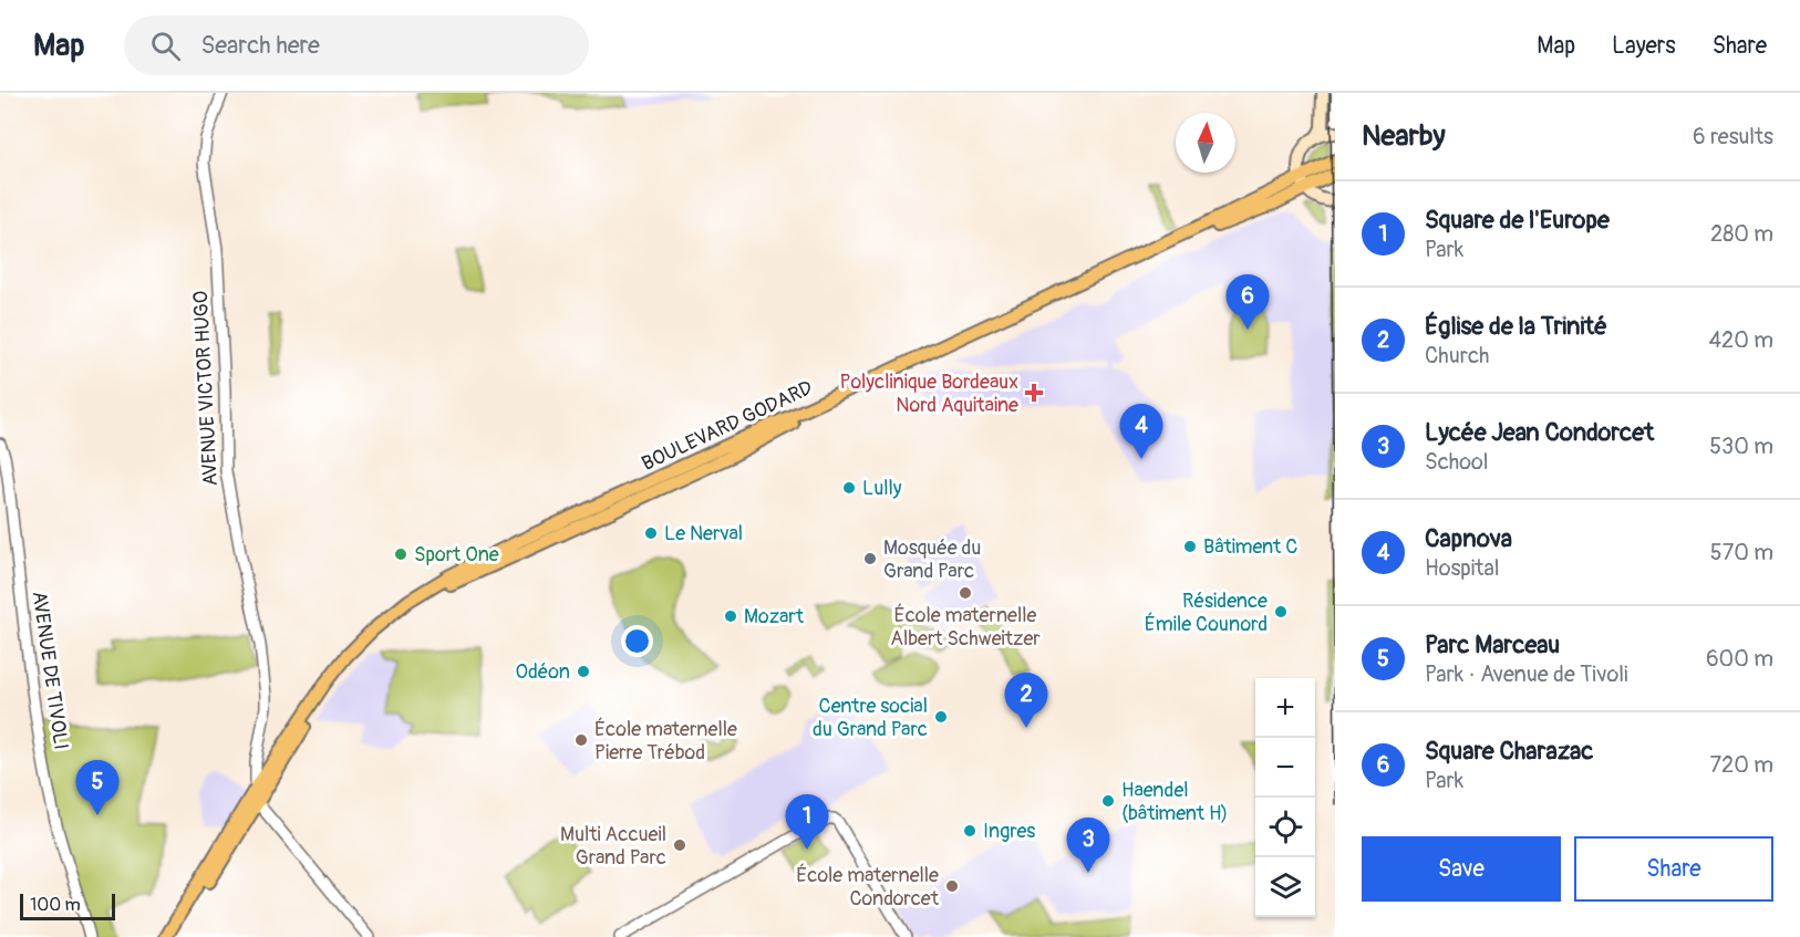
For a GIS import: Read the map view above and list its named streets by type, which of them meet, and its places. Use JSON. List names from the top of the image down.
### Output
{
  "streets": {
    "main road": ["BOULEVARD GODARD"],
    "street": ["AVENUE VICTOR HUGO", "AVENUE DE TIVOLI"]
  },
  "crossings": [
    ["AVENUE VICTOR HUGO", "BOULEVARD GODARD"]
  ],
  "places": {
    "health": ["Polyclinique Bordeaux Nord Aquitaine"],
    "other": [
      "Lully",
      "Le Nerval",
      "Bâtiment C",
      "Sport One",
      "Mosquée du Grand Parc",
      "École maternelle Albert Schweitzer",
      "Résidence Émile Counord",
      "Mozart",
      "Odéon",
      "Centre social du Grand Parc",
      "École maternelle Pierre Trébod",
      "Haendel (bâtiment H)",
      "Ingres",
      "Multi Accueil Grand Parc",
      "École maternelle Condorcet"
    ]
  },
  "scale_bar": "100 m",
  "north": "top",
  "page": {
    "header": "Map",
    "search": "Search here",
    "nav": ["Map", "Layers", "Share"],
    "heading": ["Nearby", "6 results"],
    "list": [
      {
        "mark": "1",
        "name": "Square de l'Europe",
        "note": "Park",
        "value": "280 m"
      },
      {
        "mark": "2",
        "name": "Église de la Trinité",
        "note": "Church",
        "value": "420 m"
      },
      {
        "mark": "3",
        "name": "Lycée Jean Condorcet",
        "note": "School",
        "value": "530 m"
      },
      {
        "mark": "4",
        "name": "Capnova",
        "note": "Hospital",
        "value": "570 m"
      },
      {
        "mark": "5",
        "name": "Parc Marceau",
        "note": "Park · Avenue de Tivoli",
        "value": "600 m"
      },
      {
        "mark": "6",
        "name": "Square Charazac",
        "note": "Park",
        "value": "720 m"
      }
    ],
    "pins": [
      "6",
      "4",
      "2",
      "5",
      "1",
      "3"
    ],
    "map_buttons": ["+", "−"],
    "buttons": ["Save", "Share"],
    "scale": "100 m"
  }
}
